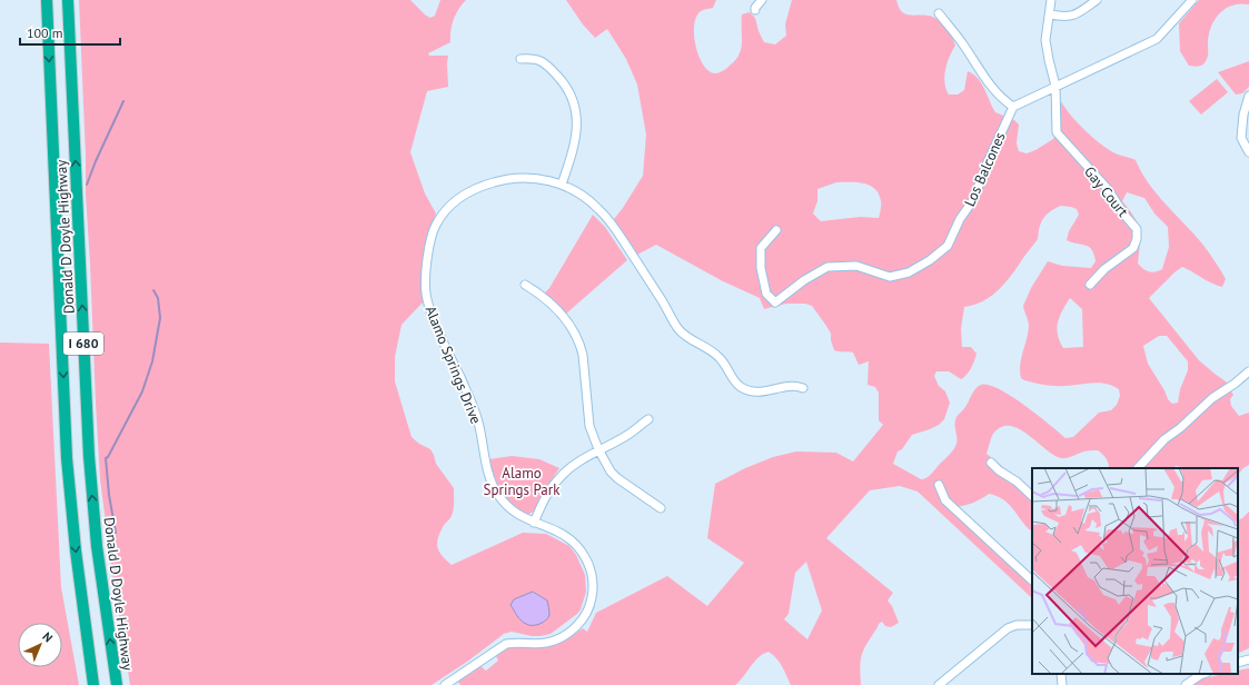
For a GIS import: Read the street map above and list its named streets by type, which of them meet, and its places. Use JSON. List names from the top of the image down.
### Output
{
  "streets": {
    "highway": ["Donald D Doyle Highway", "I 680"],
    "street": ["Los Balcones", "Gay Court", "Alamo Springs Drive"]
  },
  "parks": ["Alamo Springs Park"],
  "scale_bar": "100 m",
  "north": "top right"
}
